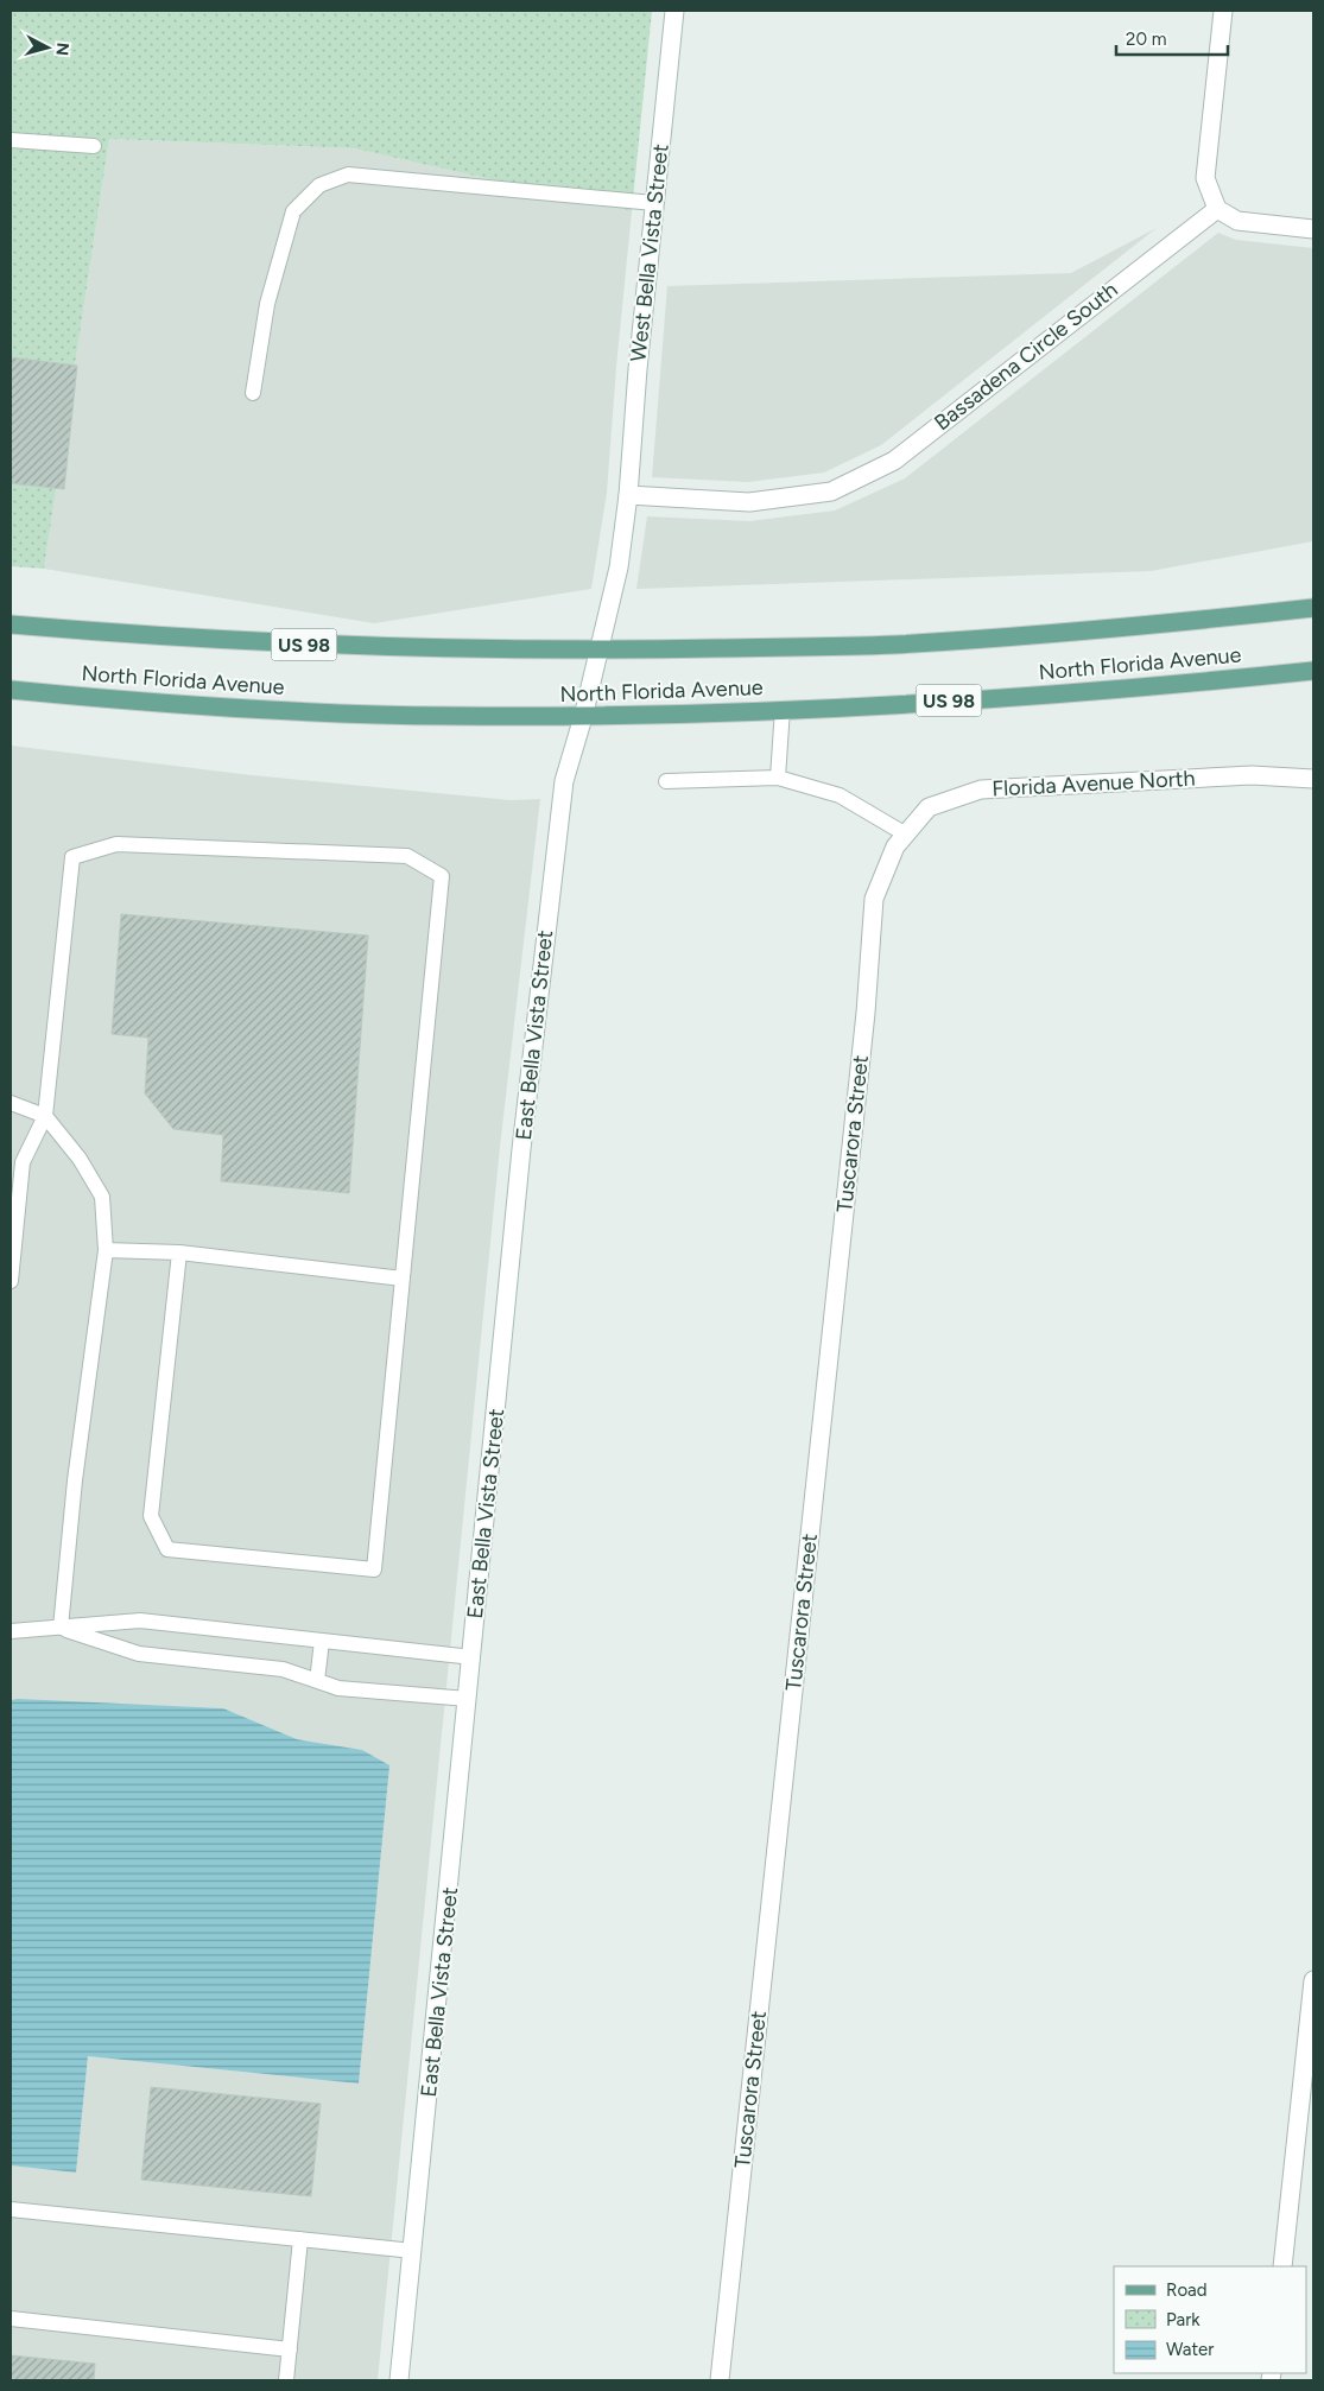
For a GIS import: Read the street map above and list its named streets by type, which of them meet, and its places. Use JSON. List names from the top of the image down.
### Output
{
  "streets": {
    "main road": ["US 98", "North Florida Avenue"],
    "street": [
      "West Bella Vista Street",
      "Bassadena Circle South",
      "Florida Avenue North",
      "East Bella Vista Street",
      "Tuscarora Street"
    ]
  },
  "crossings": [
    ["West Bella Vista Street", "Bassadena Circle South"],
    ["West Bella Vista Street", "North Florida Avenue"],
    ["West Bella Vista Street", "East Bella Vista Street"],
    ["North Florida Avenue", "East Bella Vista Street"],
    ["Florida Avenue North", "Tuscarora Street"]
  ],
  "legend": ["Road", "Park", "Water"],
  "scale_bar": "20 m",
  "north": "right"
}
